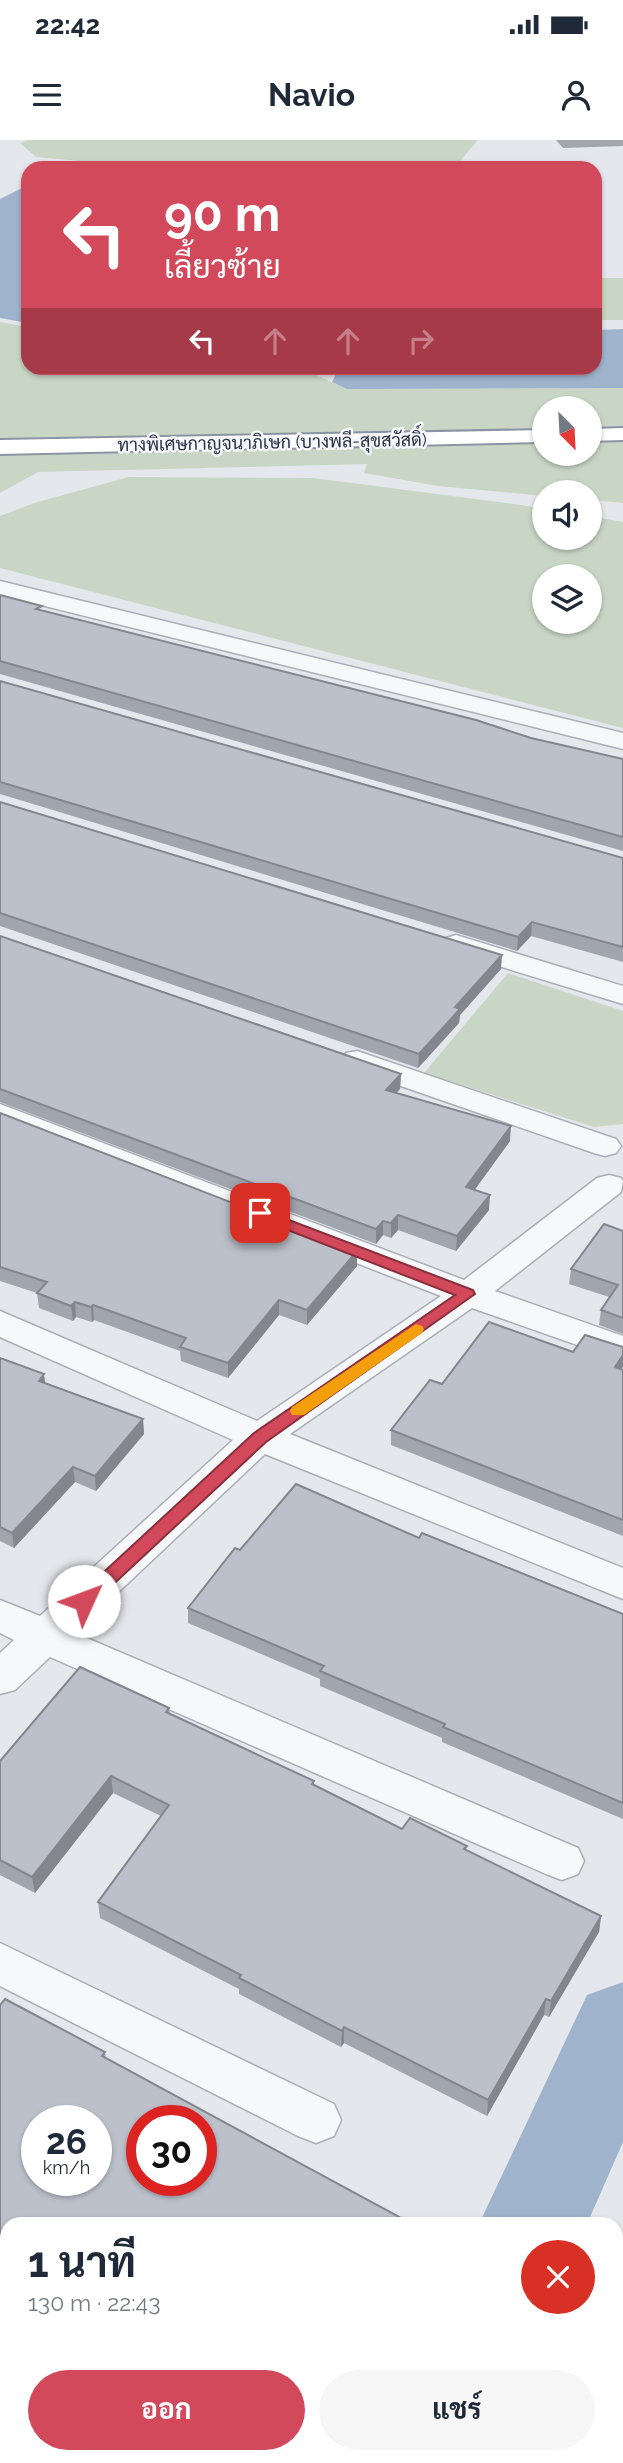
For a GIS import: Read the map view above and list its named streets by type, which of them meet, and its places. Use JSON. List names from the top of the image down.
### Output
{
  "streets": {
    "highway": ["ทางพิเศษกาญจนาภิเษก (บางพลี-สุขสวัสดิ์)"]
  },
  "north": "bottom right",
  "page": {
    "status": "22:42",
    "header": "Navio",
    "turn": ["90 m", "เลี้ยวซ้าย"],
    "speed": "26 km/h",
    "limit": "30",
    "heading": ["1 นาที", "130 m · 22:43"],
    "buttons": ["ออก", "แชร์"]
  }
}
